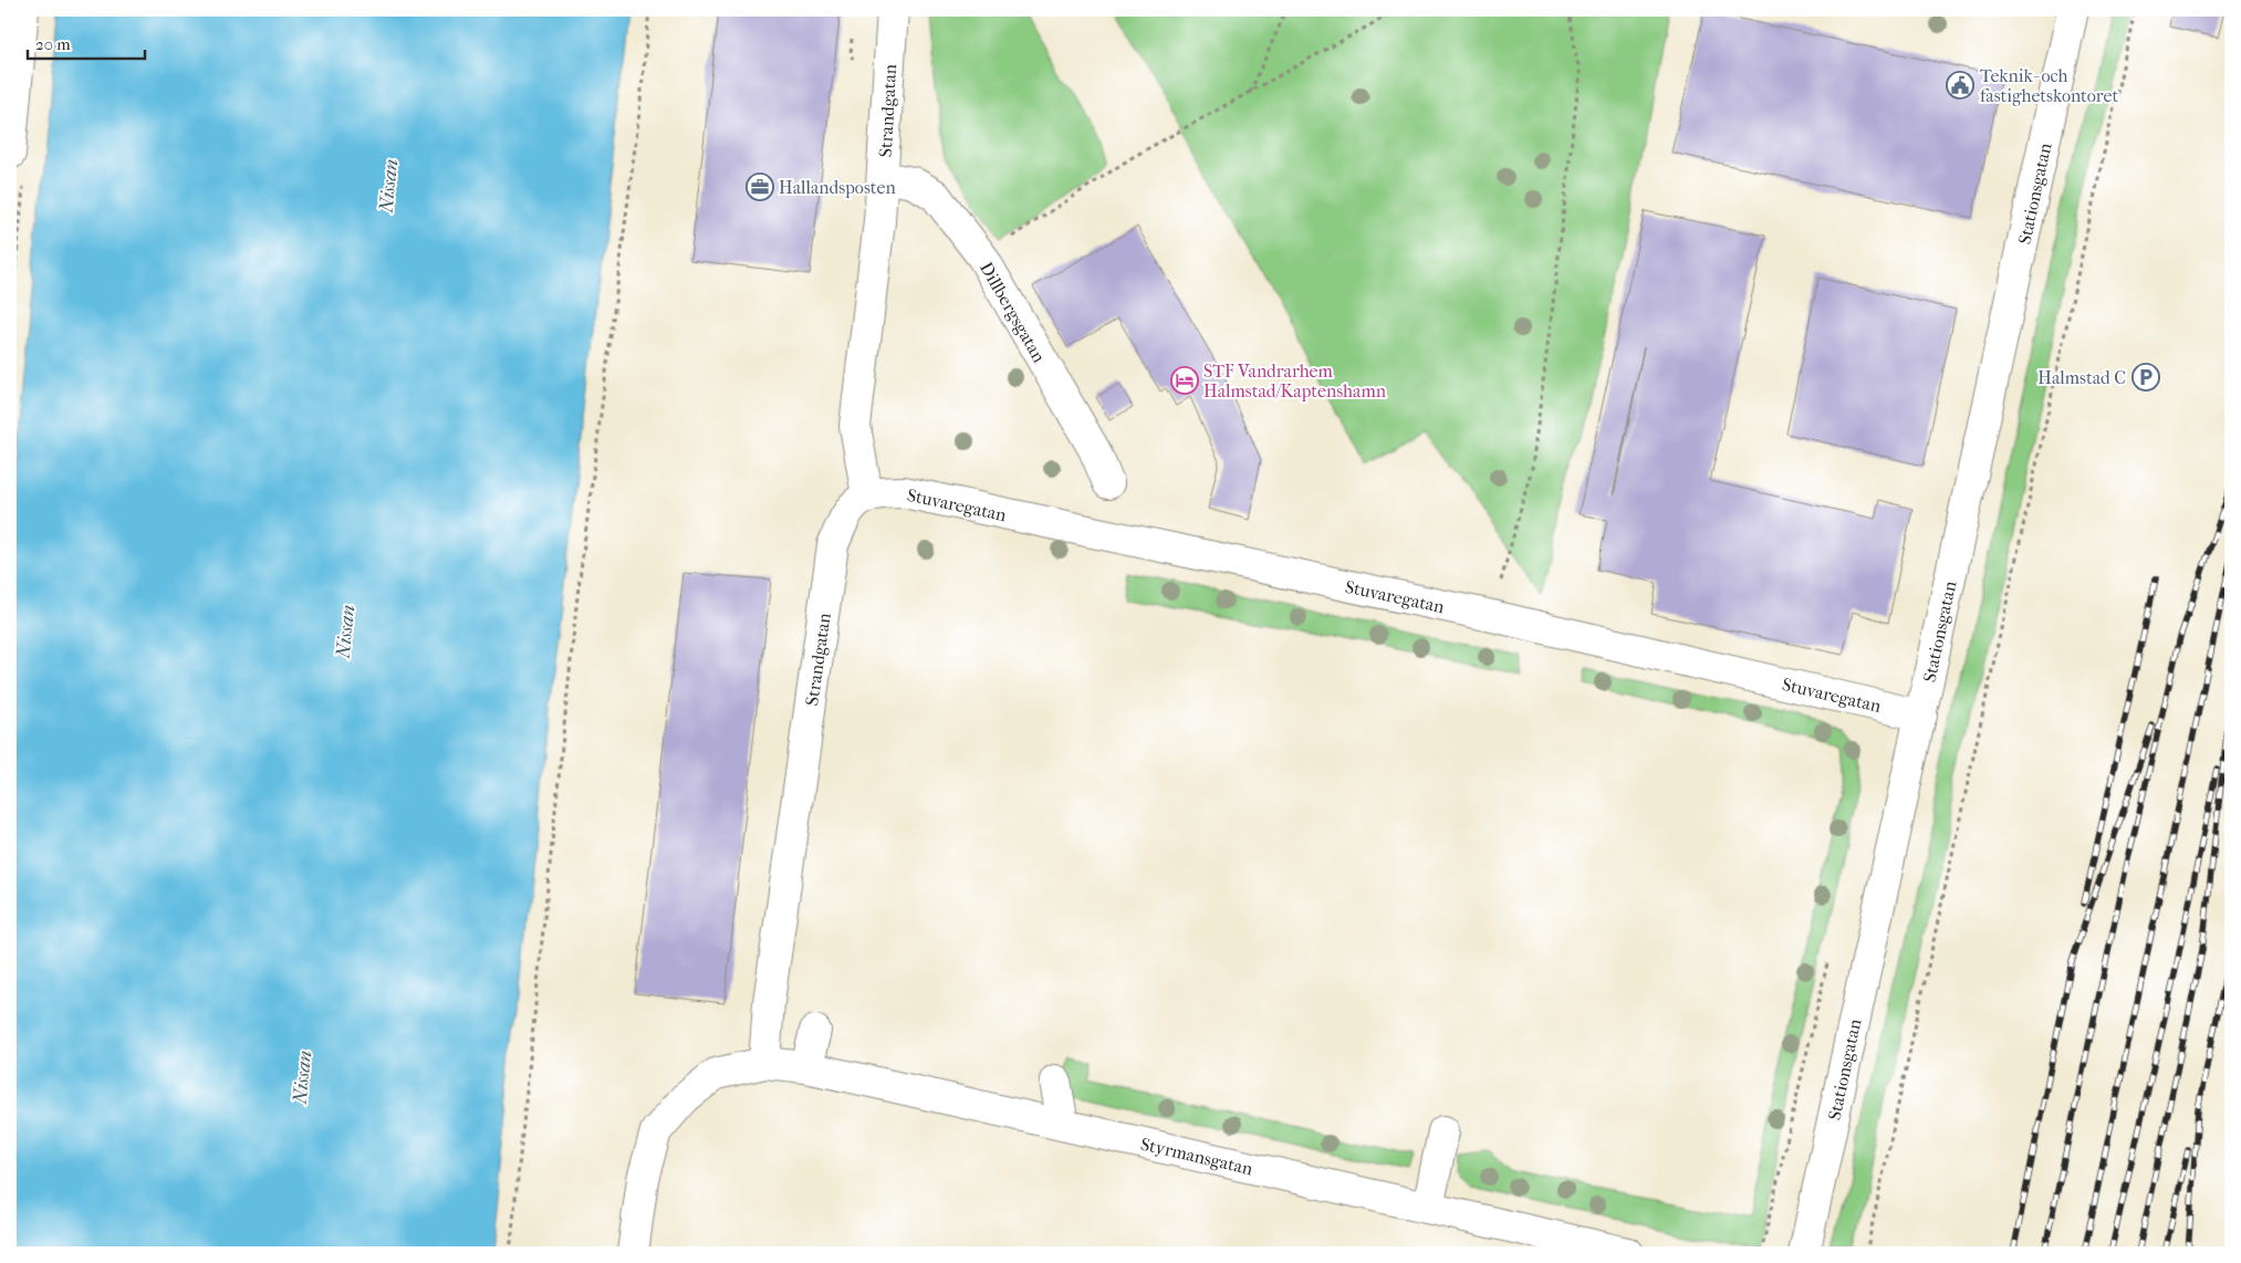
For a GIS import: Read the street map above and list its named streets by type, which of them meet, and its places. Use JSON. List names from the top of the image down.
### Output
{
  "streets": {
    "street": [
      "Strandgatan",
      "Stationsgatan",
      "Dillbergsgatan",
      "Stuvaregatan",
      "Styrmansgatan"
    ]
  },
  "crossings": [
    ["Strandgatan", "Dillbergsgatan"],
    ["Strandgatan", "Stuvaregatan"],
    ["Strandgatan", "Styrmansgatan"],
    ["Stationsgatan", "Stuvaregatan"]
  ],
  "water": ["Nissan"],
  "places": {
    "public building": ["Teknik- och fastighetskontoret"],
    "office": ["Hallandsposten"],
    "parking": ["Halmstad C"],
    "hotel": ["STF Vandrarhem Halmstad/Kaptenshamn"]
  },
  "scale_bar": "20 m"
}
